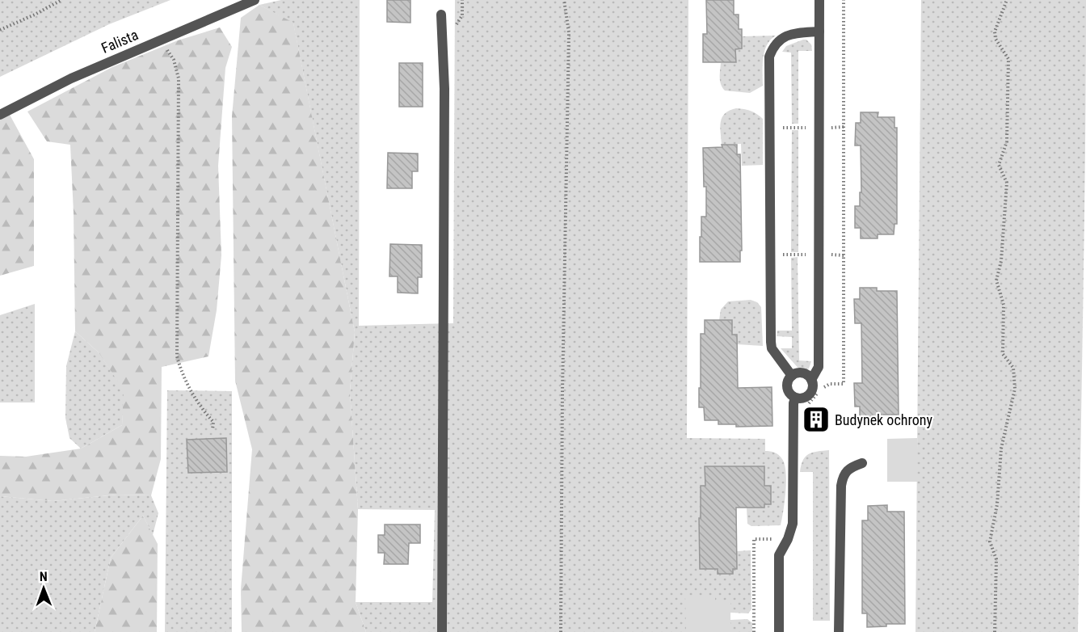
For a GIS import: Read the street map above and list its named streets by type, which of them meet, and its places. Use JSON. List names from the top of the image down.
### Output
{
  "streets": {
    "lane": ["Falista"]
  },
  "places": {
    "building": ["Budynek ochrony"]
  },
  "north": "top"
}
